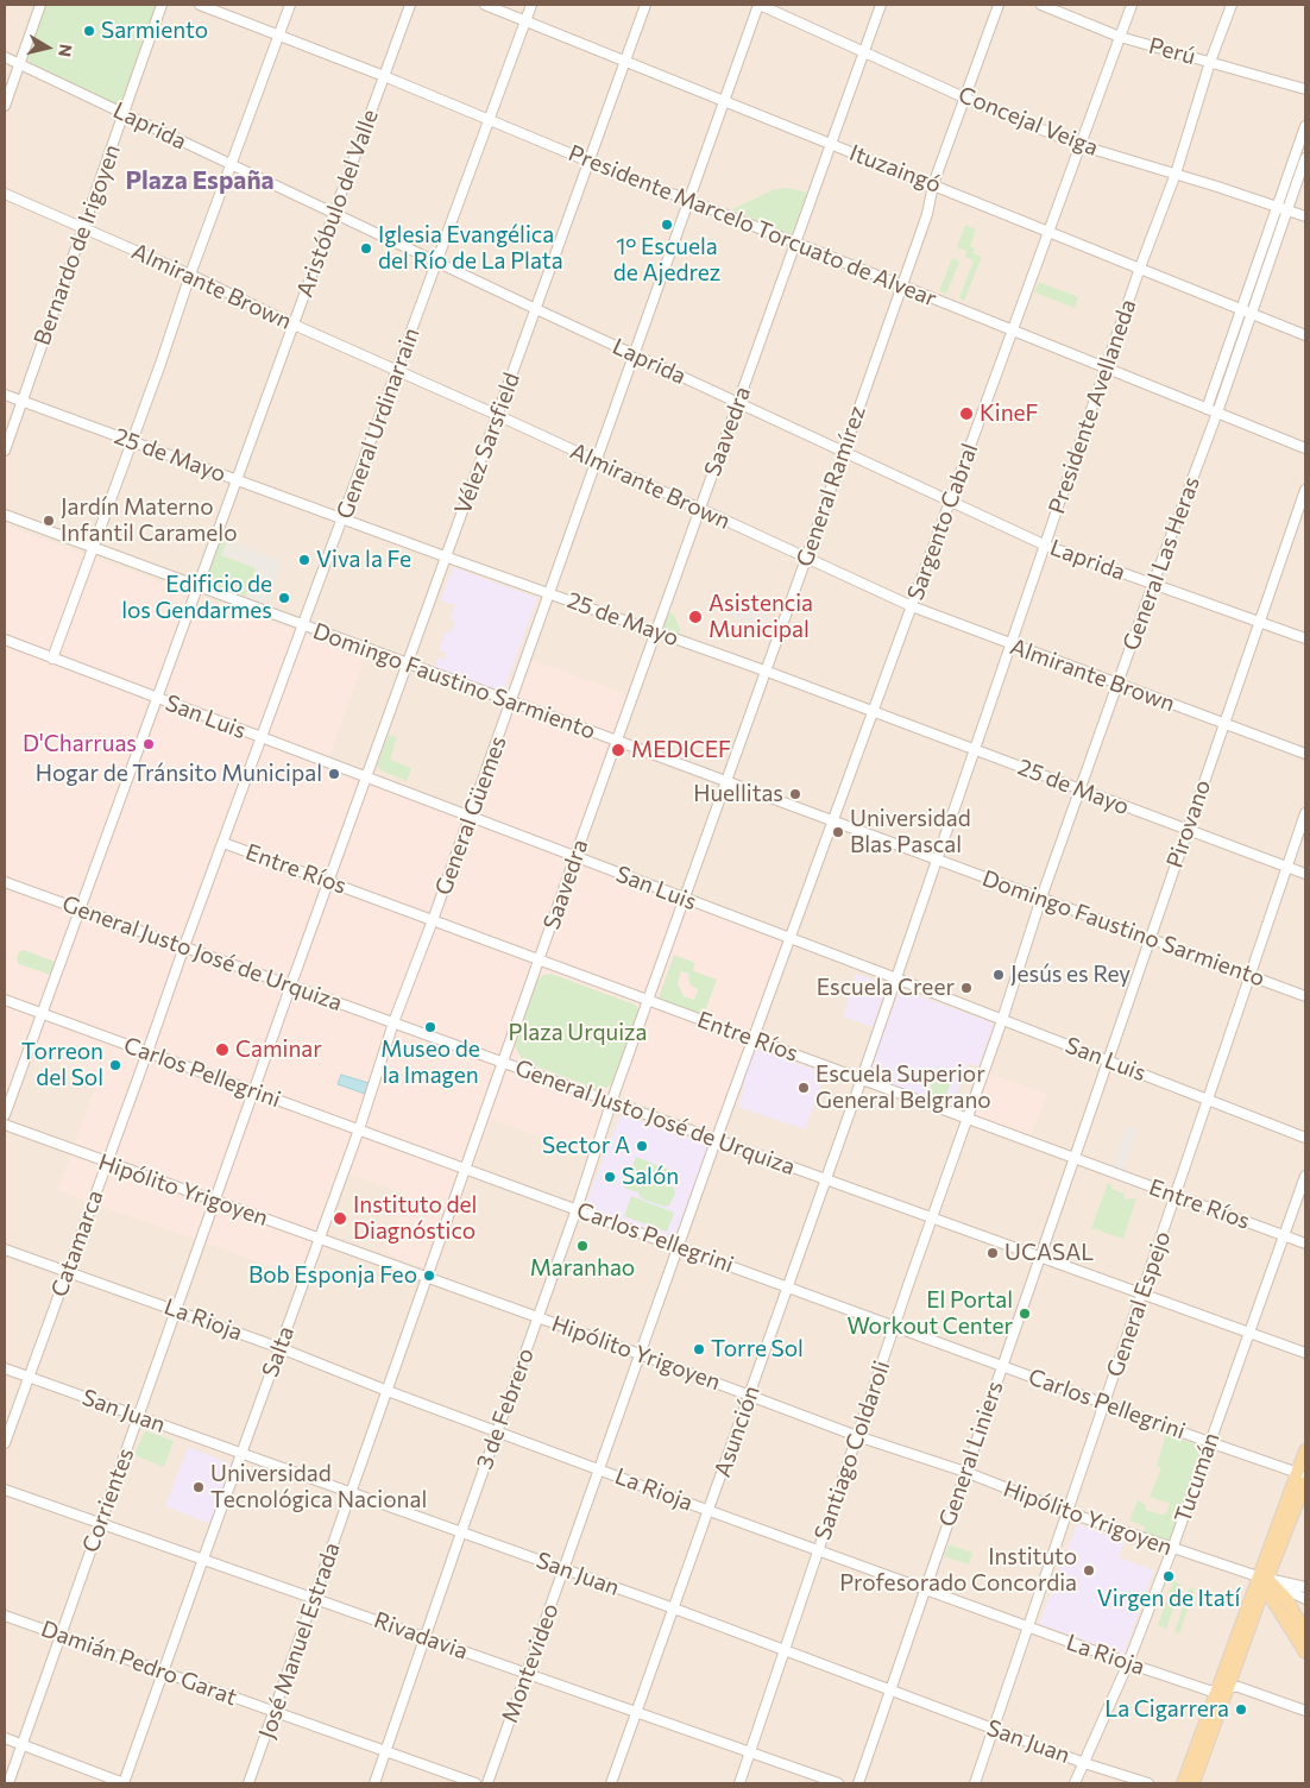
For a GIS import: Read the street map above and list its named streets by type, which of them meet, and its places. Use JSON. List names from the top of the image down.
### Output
{
  "streets": {
    "street": [
      "Perú",
      "Concejal Veiga",
      "Laprida",
      "Ituzaingó",
      "Aristóbulo del Valle",
      "Presidente Marcelo Torcuato de Alvear",
      "Bernardo de Irigoyen",
      "Almirante Brown",
      "Presidente Avellaneda",
      "General Urdinarrain",
      "Saavedra",
      "Vélez Sarsfield",
      "25 de Mayo",
      "General Ramírez",
      "Sargento Cabral",
      "General Las Heras",
      "Domingo Faustino Sarmiento",
      "San Luis",
      "General Güemes",
      "Pirovano",
      "Entre Ríos",
      "General Justo José de Urquiza",
      "Carlos Pellegrini",
      "Hipólito Yrigoyen",
      "Catamarca",
      "General Espejo",
      "La Rioja",
      "Salta",
      "3 de Febrero",
      "San Juan",
      "Asunción",
      "Santiago Coldaroli",
      "General Liniers",
      "Tucumán",
      "Corrientes",
      "Rivadavia",
      "José Manuel Estrada",
      "Damián Pedro Garat",
      "Montevideo"
    ]
  },
  "crossings": [
    ["Perú", "Presidente Avellaneda"],
    ["Perú", "Sargento Cabral"],
    ["Concejal Veiga", "Presidente Avellaneda"],
    ["Concejal Veiga", "Saavedra"],
    ["Concejal Veiga", "General Ramírez"],
    ["Concejal Veiga", "Sargento Cabral"],
    ["Concejal Veiga", "General Las Heras"],
    ["Concejal Veiga", "General Güemes"],
    ["Laprida", "Aristóbulo del Valle"],
    ["Laprida", "Bernardo de Irigoyen"],
    ["Laprida", "Presidente Avellaneda"],
    ["Laprida", "General Urdinarrain"],
    ["Laprida", "Saavedra"],
    ["Laprida", "Vélez Sarsfield"],
    ["Laprida", "General Ramírez"],
    ["Laprida", "Sargento Cabral"],
    ["Laprida", "General Las Heras"],
    ["Laprida", "General Güemes"],
    ["Laprida", "Pirovano"],
    ["Ituzaingó", "Presidente Avellaneda"],
    ["Ituzaingó", "General Urdinarrain"],
    ["Ituzaingó", "Saavedra"],
    ["Ituzaingó", "Vélez Sarsfield"],
    ["Ituzaingó", "General Ramírez"],
    ["Ituzaingó", "Sargento Cabral"],
    ["Ituzaingó", "General Las Heras"],
    ["Ituzaingó", "General Güemes"],
    ["Aristóbulo del Valle", "Presidente Marcelo Torcuato de Alvear"],
    ["Aristóbulo del Valle", "Almirante Brown"],
    ["Aristóbulo del Valle", "25 de Mayo"],
    ["Aristóbulo del Valle", "Domingo Faustino Sarmiento"],
    ["Aristóbulo del Valle", "San Luis"],
    ["Aristóbulo del Valle", "General Justo José de Urquiza"],
    ["Aristóbulo del Valle", "Carlos Pellegrini"],
    ["Presidente Marcelo Torcuato de Alvear", "Presidente Avellaneda"],
    ["Presidente Marcelo Torcuato de Alvear", "General Urdinarrain"],
    ["Presidente Marcelo Torcuato de Alvear", "Saavedra"],
    ["Presidente Marcelo Torcuato de Alvear", "Vélez Sarsfield"],
    ["Presidente Marcelo Torcuato de Alvear", "General Ramírez"],
    ["Presidente Marcelo Torcuato de Alvear", "Sargento Cabral"],
    ["Presidente Marcelo Torcuato de Alvear", "General Las Heras"],
    ["Presidente Marcelo Torcuato de Alvear", "General Güemes"],
    ["Bernardo de Irigoyen", "Almirante Brown"],
    ["Bernardo de Irigoyen", "25 de Mayo"],
    ["Almirante Brown", "Presidente Avellaneda"],
    ["Almirante Brown", "General Urdinarrain"],
    ["Almirante Brown", "Saavedra"],
    ["Almirante Brown", "Vélez Sarsfield"],
    ["Almirante Brown", "General Ramírez"],
    ["Almirante Brown", "Sargento Cabral"],
    ["Almirante Brown", "General Las Heras"],
    ["Almirante Brown", "General Güemes"],
    ["Almirante Brown", "Pirovano"],
    ["Presidente Avellaneda", "25 de Mayo"],
    ["Presidente Avellaneda", "Domingo Faustino Sarmiento"],
    ["Presidente Avellaneda", "San Luis"],
    ["Presidente Avellaneda", "Entre Ríos"],
    ["Presidente Avellaneda", "Asunción"],
    ["General Urdinarrain", "25 de Mayo"],
    ["General Urdinarrain", "Domingo Faustino Sarmiento"],
    ["General Urdinarrain", "San Luis"],
    ["General Urdinarrain", "Entre Ríos"],
    ["General Urdinarrain", "Catamarca"],
    ["Saavedra", "25 de Mayo"],
    ["Saavedra", "Domingo Faustino Sarmiento"],
    ["Saavedra", "San Luis"],
    ["Saavedra", "Entre Ríos"],
    ["Saavedra", "José Manuel Estrada"],
    ["Vélez Sarsfield", "25 de Mayo"],
    ["Vélez Sarsfield", "Domingo Faustino Sarmiento"],
    ["Vélez Sarsfield", "San Luis"],
    ["Vélez Sarsfield", "Entre Ríos"],
    ["Vélez Sarsfield", "Corrientes"],
    ["25 de Mayo", "General Ramírez"],
    ["25 de Mayo", "Sargento Cabral"],
    ["25 de Mayo", "General Las Heras"],
    ["25 de Mayo", "General Güemes"],
    ["25 de Mayo", "Pirovano"],
    ["25 de Mayo", "General Espejo"],
    ["General Ramírez", "Domingo Faustino Sarmiento"],
    ["General Ramírez", "San Luis"],
    ["General Ramírez", "Entre Ríos"],
    ["General Ramírez", "3 de Febrero"],
    ["Sargento Cabral", "Domingo Faustino Sarmiento"],
    ["Sargento Cabral", "San Luis"],
    ["Sargento Cabral", "Entre Ríos"],
    ["Sargento Cabral", "Montevideo"],
    ["General Las Heras", "Domingo Faustino Sarmiento"],
    ["General Las Heras", "San Luis"],
    ["General Las Heras", "Entre Ríos"],
    ["General Las Heras", "Santiago Coldaroli"],
    ["Domingo Faustino Sarmiento", "General Güemes"],
    ["Domingo Faustino Sarmiento", "Pirovano"],
    ["Domingo Faustino Sarmiento", "General Espejo"],
    ["San Luis", "General Güemes"],
    ["San Luis", "Pirovano"],
    ["San Luis", "General Espejo"],
    ["General Güemes", "Entre Ríos"],
    ["General Güemes", "Salta"],
    ["Pirovano", "Entre Ríos"],
    ["Pirovano", "General Liniers"],
    ["Entre Ríos", "Catamarca"],
    ["Entre Ríos", "General Espejo"],
    ["Entre Ríos", "Salta"],
    ["Entre Ríos", "3 de Febrero"],
    ["Entre Ríos", "Asunción"],
    ["Entre Ríos", "Santiago Coldaroli"],
    ["Entre Ríos", "General Liniers"],
    ["Entre Ríos", "Tucumán"],
    ["Entre Ríos", "Corrientes"],
    ["Entre Ríos", "José Manuel Estrada"],
    ["Entre Ríos", "Montevideo"],
    ["General Justo José de Urquiza", "Catamarca"],
    ["General Justo José de Urquiza", "General Espejo"],
    ["General Justo José de Urquiza", "Salta"],
    ["General Justo José de Urquiza", "3 de Febrero"],
    ["General Justo José de Urquiza", "Asunción"],
    ["General Justo José de Urquiza", "Santiago Coldaroli"],
    ["General Justo José de Urquiza", "General Liniers"],
    ["General Justo José de Urquiza", "Tucumán"],
    ["General Justo José de Urquiza", "Corrientes"],
    ["General Justo José de Urquiza", "José Manuel Estrada"],
    ["General Justo José de Urquiza", "Montevideo"],
    ["Carlos Pellegrini", "Catamarca"],
    ["Carlos Pellegrini", "General Espejo"],
    ["Carlos Pellegrini", "Salta"],
    ["Carlos Pellegrini", "3 de Febrero"],
    ["Carlos Pellegrini", "Asunción"],
    ["Carlos Pellegrini", "Santiago Coldaroli"],
    ["Carlos Pellegrini", "General Liniers"],
    ["Carlos Pellegrini", "Tucumán"],
    ["Carlos Pellegrini", "Corrientes"],
    ["Carlos Pellegrini", "José Manuel Estrada"],
    ["Carlos Pellegrini", "Montevideo"],
    ["Hipólito Yrigoyen", "Catamarca"],
    ["Hipólito Yrigoyen", "General Espejo"],
    ["Hipólito Yrigoyen", "Salta"],
    ["Hipólito Yrigoyen", "3 de Febrero"],
    ["Hipólito Yrigoyen", "Asunción"],
    ["Hipólito Yrigoyen", "Santiago Coldaroli"],
    ["Hipólito Yrigoyen", "General Liniers"],
    ["Hipólito Yrigoyen", "Tucumán"],
    ["Hipólito Yrigoyen", "Corrientes"],
    ["Hipólito Yrigoyen", "José Manuel Estrada"],
    ["Hipólito Yrigoyen", "Montevideo"],
    ["Catamarca", "La Rioja"],
    ["Catamarca", "San Juan"],
    ["General Espejo", "La Rioja"],
    ["General Espejo", "San Juan"],
    ["La Rioja", "Salta"],
    ["La Rioja", "3 de Febrero"],
    ["La Rioja", "Asunción"],
    ["La Rioja", "Santiago Coldaroli"],
    ["La Rioja", "General Liniers"],
    ["La Rioja", "Tucumán"],
    ["La Rioja", "Corrientes"],
    ["La Rioja", "José Manuel Estrada"],
    ["La Rioja", "Montevideo"],
    ["Salta", "San Juan"],
    ["Salta", "Rivadavia"],
    ["Salta", "Damián Pedro Garat"],
    ["3 de Febrero", "San Juan"],
    ["3 de Febrero", "Rivadavia"],
    ["3 de Febrero", "Damián Pedro Garat"],
    ["San Juan", "Asunción"],
    ["San Juan", "Santiago Coldaroli"],
    ["San Juan", "General Liniers"],
    ["San Juan", "Tucumán"],
    ["San Juan", "Corrientes"],
    ["San Juan", "José Manuel Estrada"],
    ["San Juan", "Montevideo"],
    ["Asunción", "Rivadavia"],
    ["Santiago Coldaroli", "Rivadavia"],
    ["Corrientes", "Rivadavia"],
    ["Corrientes", "Damián Pedro Garat"],
    ["Rivadavia", "José Manuel Estrada"],
    ["Rivadavia", "Montevideo"],
    ["José Manuel Estrada", "Damián Pedro Garat"]
  ],
  "districts": ["Plaza España"],
  "parks": ["Plaza Urquiza"],
  "places": [
    "Sarmiento",
    "1° Escuela de Ajedrez",
    "Iglesia Evangélica del Río de La Plata",
    "KineF",
    "Jardín Materno Infantil Caramelo",
    "Viva la Fe",
    "Edificio de los Gendarmes",
    "Asistencia Municipal",
    "D'Charruas",
    "MEDICEF",
    "Hogar de Tránsito Municipal",
    "Huellitas",
    "Universidad Blas Pascal",
    "Jesús es Rey",
    "Escuela Creer",
    "Museo de la Imagen",
    "Caminar",
    "Torreon del Sol",
    "Escuela Superior General Belgrano",
    "Sector A",
    "Salón",
    "Instituto del Diagnóstico",
    "Maranhao",
    "UCASAL",
    "Bob Esponja Feo",
    "El Portal Workout Center",
    "Torre Sol",
    "Universidad Tecnológica Nacional",
    "Instituto Profesorado Concordia",
    "Virgen de Itatí",
    "La Cigarrera"
  ],
  "north": "right"
}
